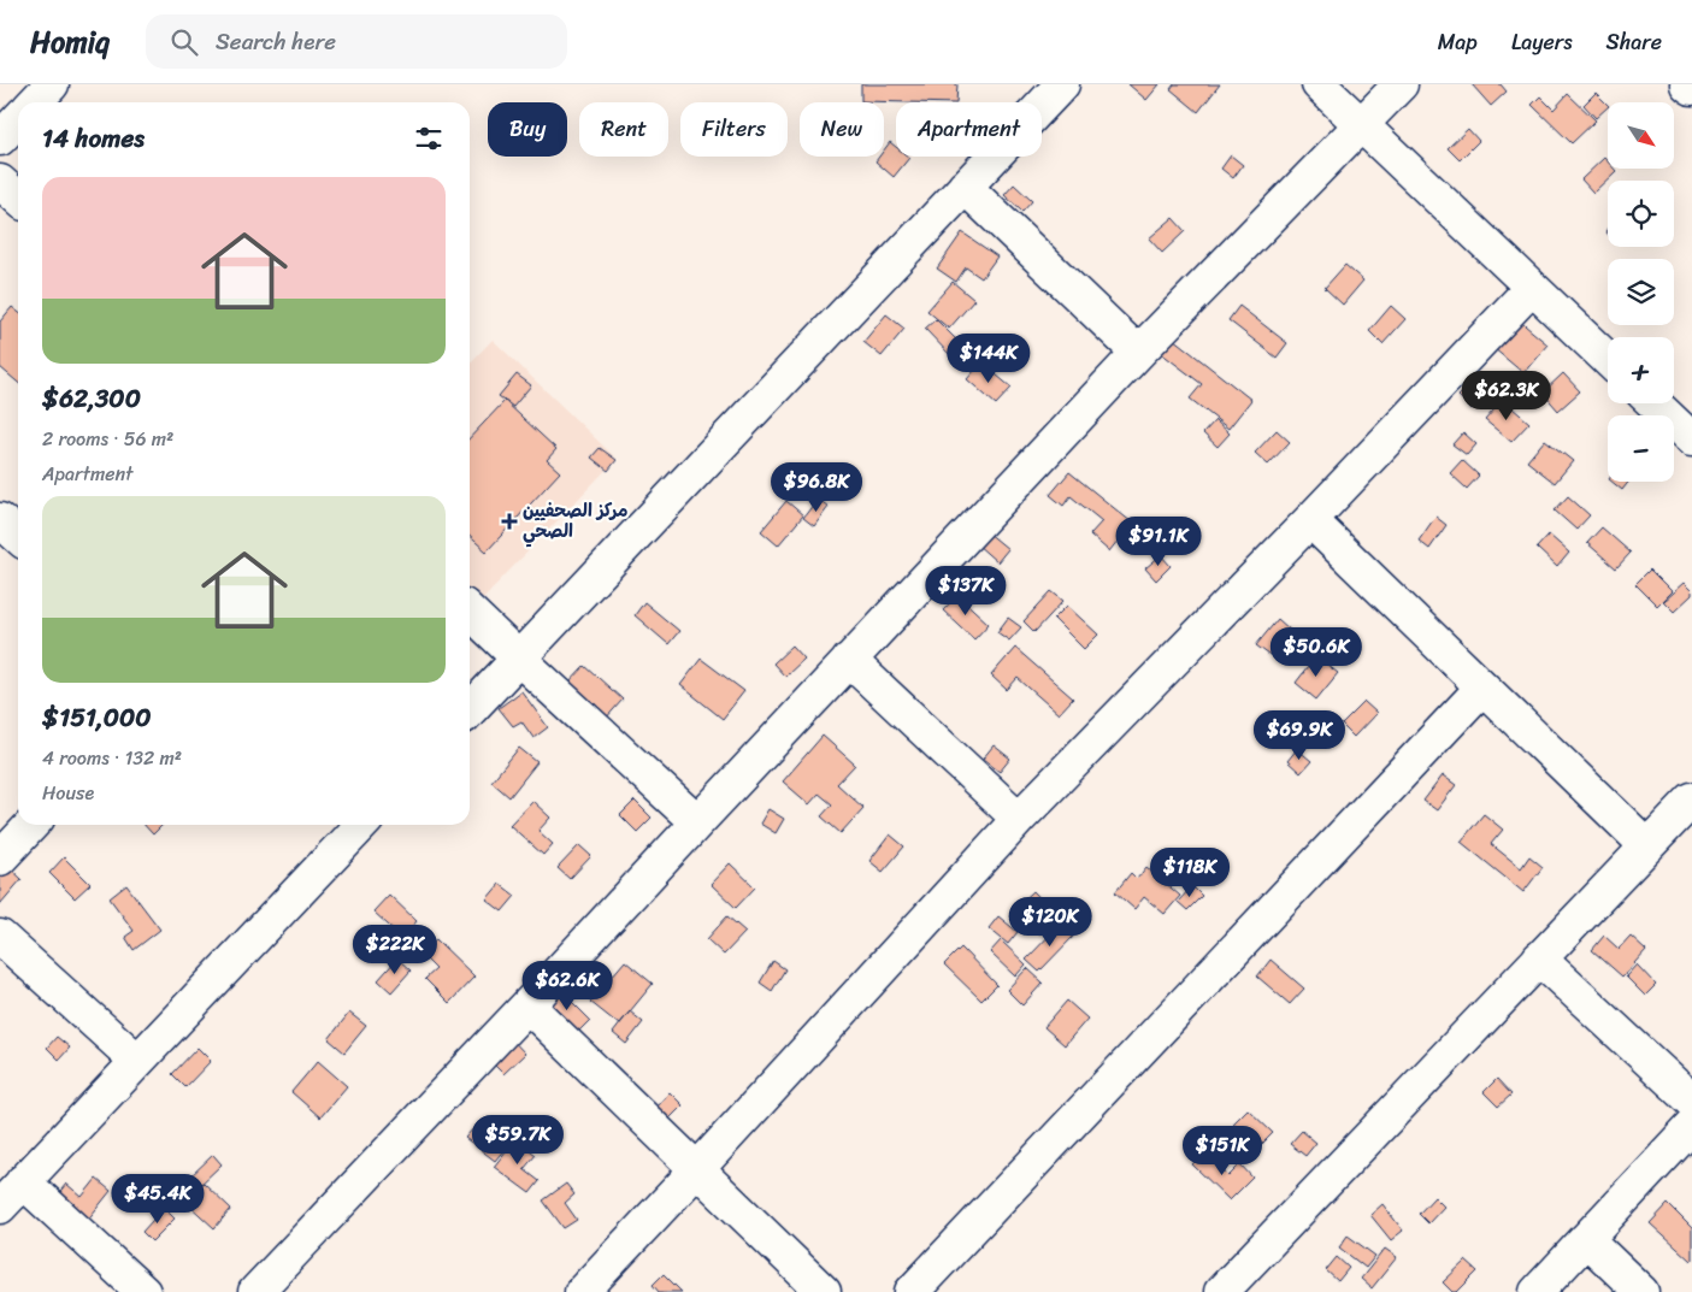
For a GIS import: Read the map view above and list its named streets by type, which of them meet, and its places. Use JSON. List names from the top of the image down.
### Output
{
  "places": {
    "health": ["مركز الصحفيين الصحي"]
  },
  "north": "bottom right",
  "page": {
    "header": "Homiq",
    "search": "Search here",
    "nav": ["Map", "Layers", "Share"],
    "map_buttons": ["+", "−"],
    "chip": [
      "Buy",
      "Rent",
      "Filters",
      "New",
      "Apartment"
    ],
    "heading": "14 homes",
    "list": [
      {
        "name": "$62,300",
        "note": "2 rooms · 56 m² · Apartment"
      },
      {
        "name": "$151,000",
        "note": "4 rooms · 132 m² · House"
      }
    ],
    "price": [
      "$144K",
      "$62.3K",
      "$96.8K",
      "$91.1K",
      "$137K",
      "$50.6K",
      "$69.9K",
      "$118K",
      "$120K",
      "$222K",
      "$62.6K",
      "$59.7K",
      "$151K",
      "$45.4K"
    ]
  }
}
